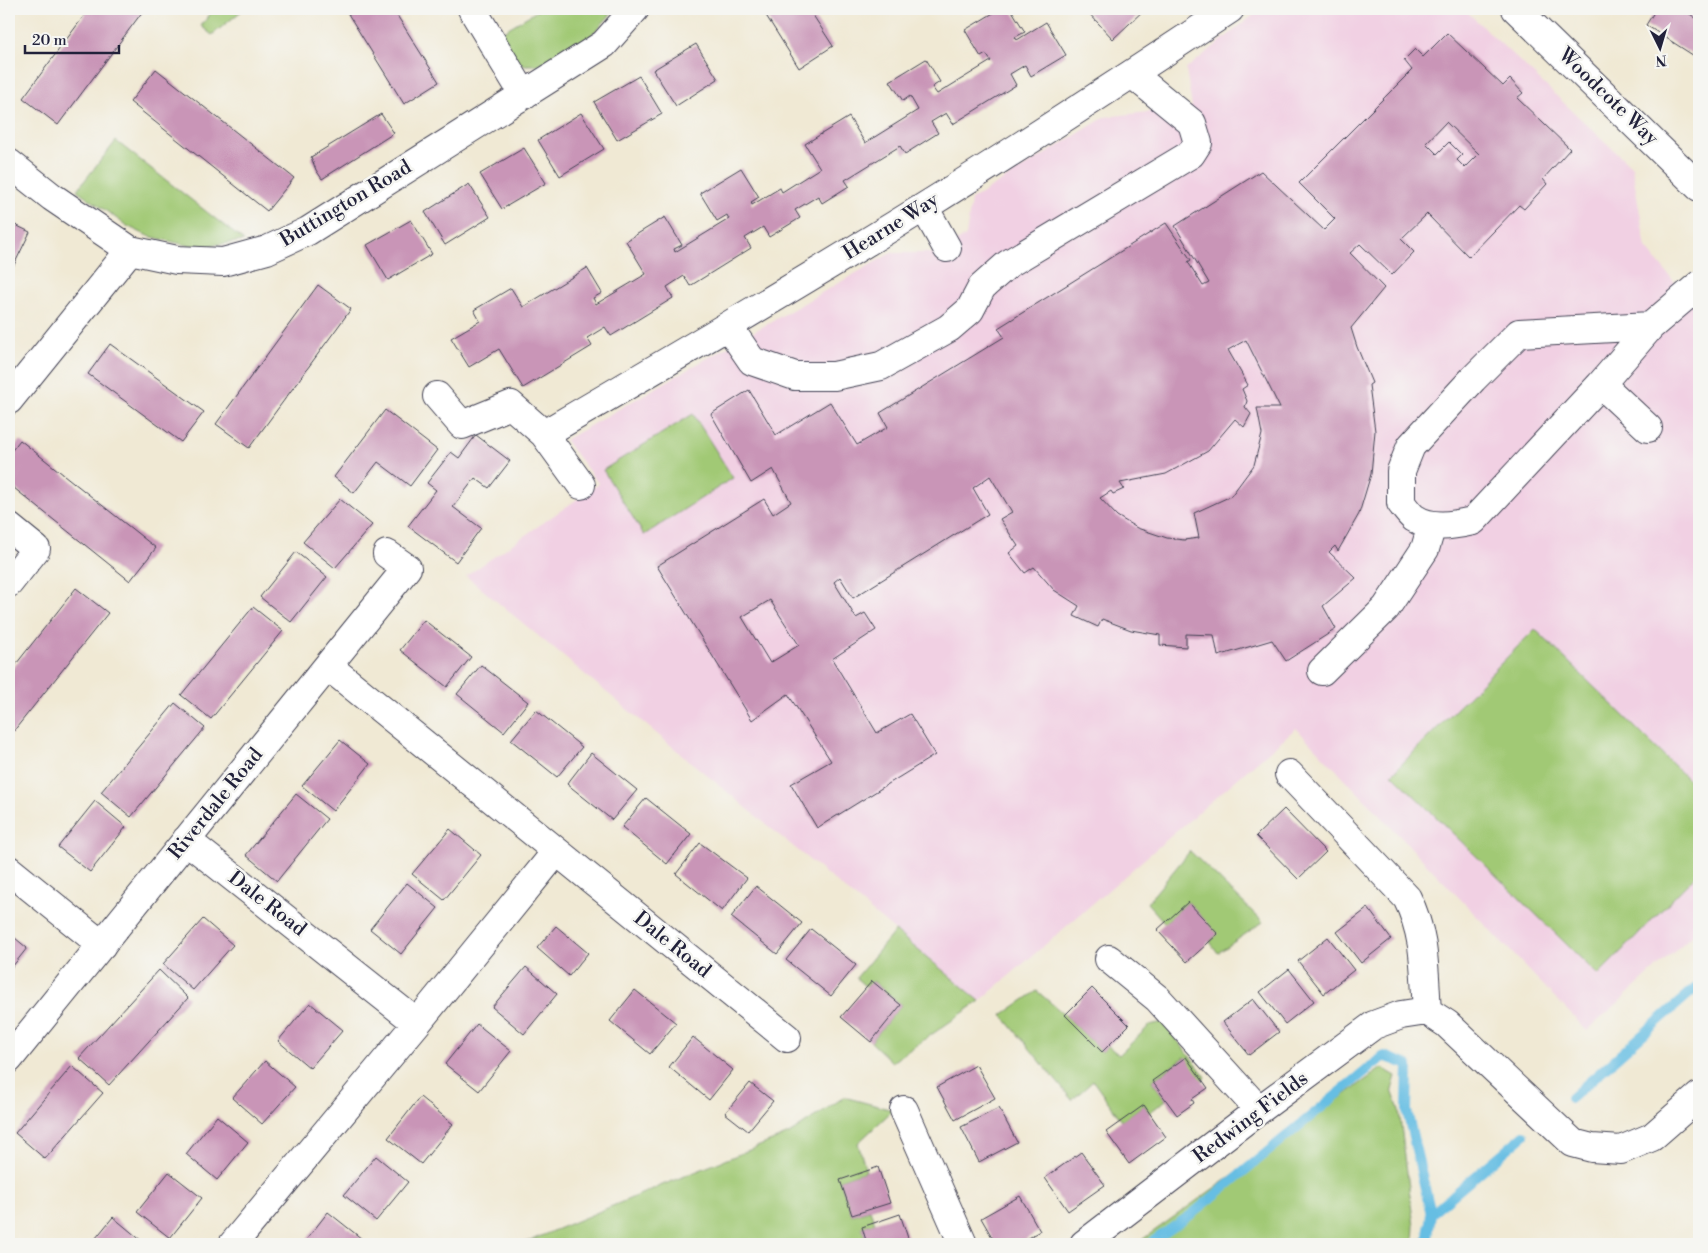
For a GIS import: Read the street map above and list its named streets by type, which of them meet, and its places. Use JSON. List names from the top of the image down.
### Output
{
  "streets": {
    "street": [
      "Woodcote Way",
      "Buttington Road",
      "Hearne Way",
      "Riverdale Road",
      "Dale Road",
      "Redwing Fields"
    ]
  },
  "crossings": [
    ["Riverdale Road", "Dale Road"]
  ],
  "scale_bar": "20 m",
  "north": "bottom"
}
